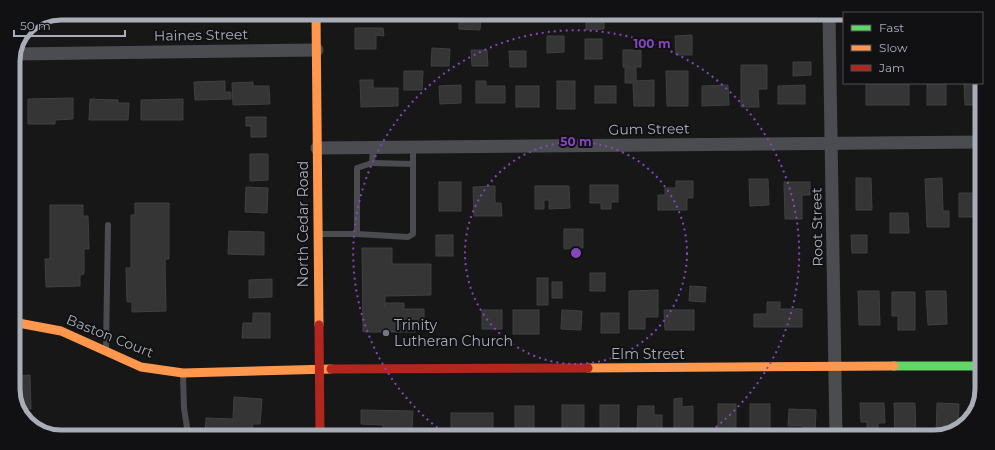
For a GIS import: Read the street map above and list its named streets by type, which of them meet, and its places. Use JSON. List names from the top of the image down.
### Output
{
  "streets": {
    "street": [
      "Haines Street",
      "Gum Street",
      "North Cedar Road",
      "Root Street",
      "Baston Court",
      "Elm Street"
    ]
  },
  "crossings": [
    ["Haines Street", "North Cedar Road"],
    ["Gum Street", "North Cedar Road"],
    ["Gum Street", "Root Street"],
    ["North Cedar Road", "Baston Court"],
    ["North Cedar Road", "Elm Street"],
    ["Root Street", "Elm Street"],
    ["Baston Court", "Elm Street"]
  ],
  "places": ["Trinity Lutheran Church"],
  "legend": ["Fast", "Slow", "Jam"],
  "scale_bar": "50 m",
  "rings": ["100 m", "50 m"]
}
